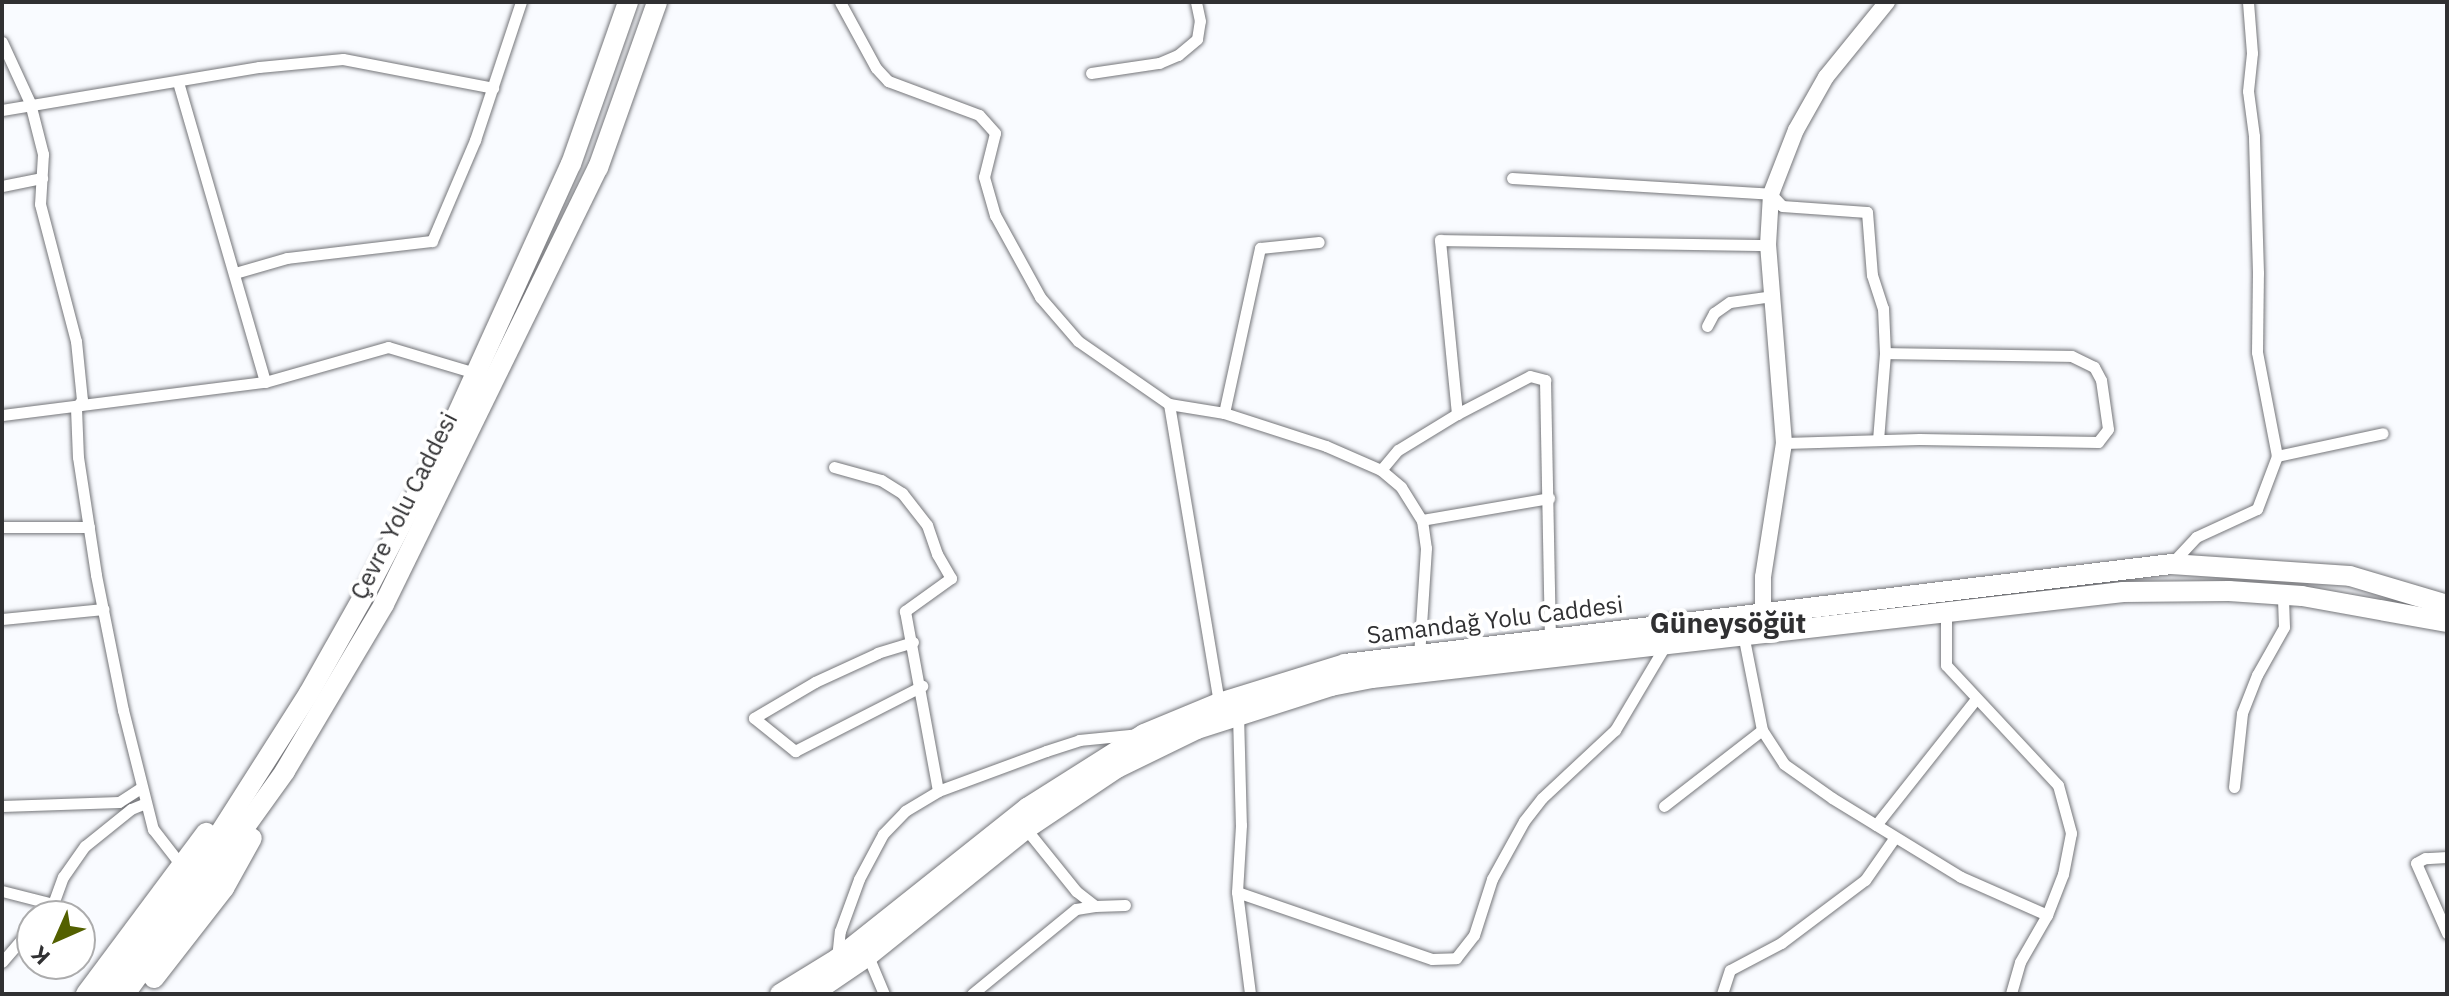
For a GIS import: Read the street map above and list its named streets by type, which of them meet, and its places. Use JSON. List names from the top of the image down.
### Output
{
  "streets": {
    "highway": ["Çevre Yolu Caddesi", "Samandağ Yolu Caddesi"]
  },
  "districts": ["Güneysöğüt"],
  "north": "bottom left"
}
